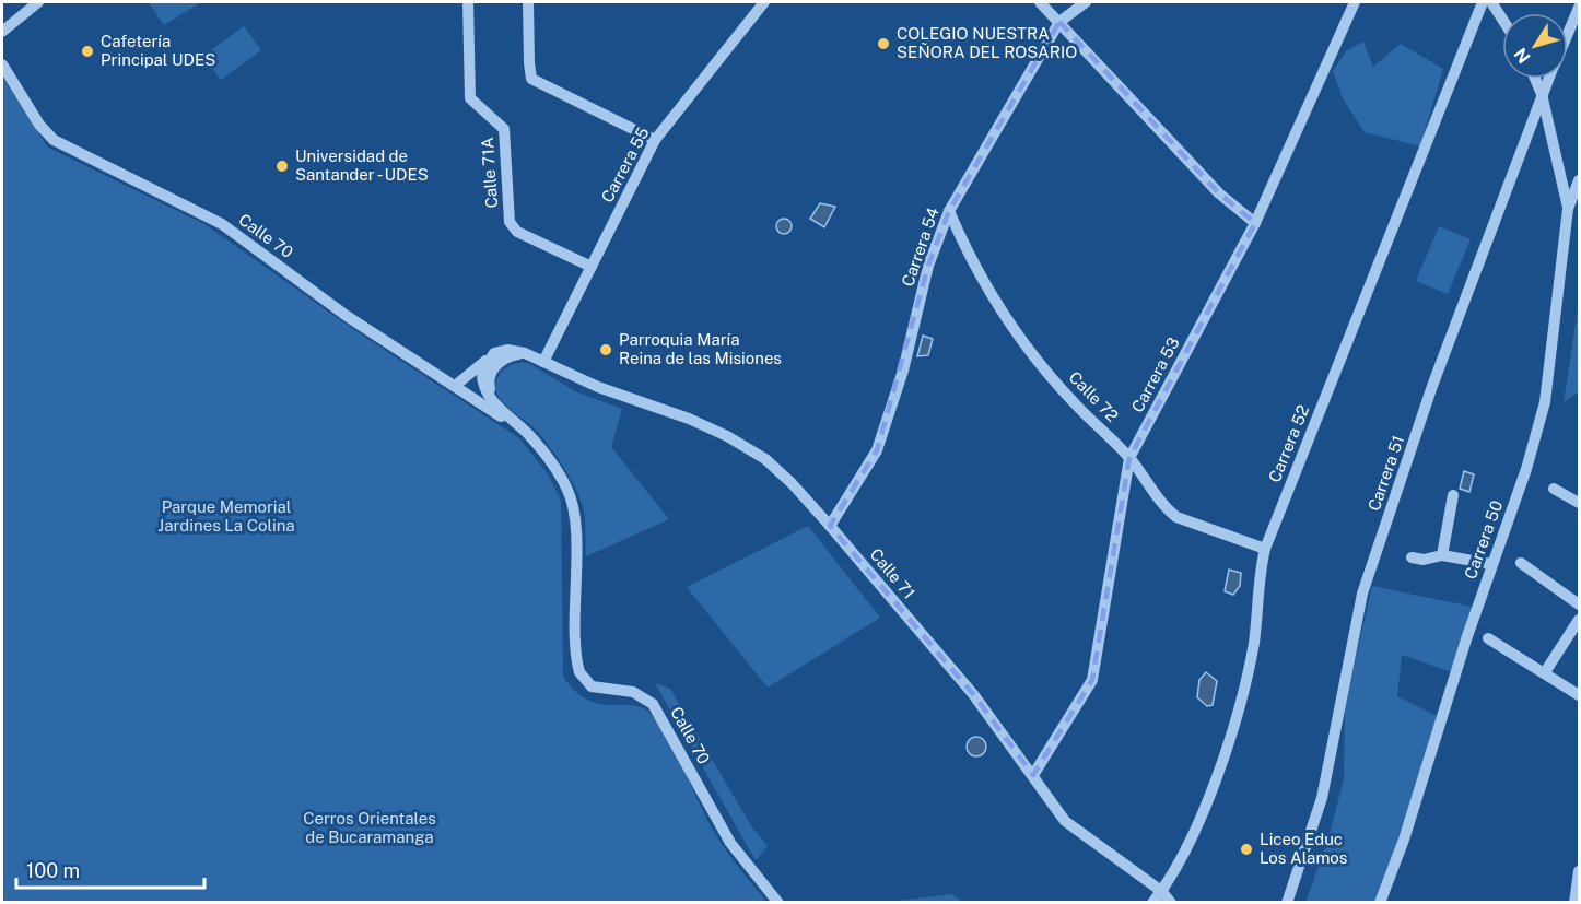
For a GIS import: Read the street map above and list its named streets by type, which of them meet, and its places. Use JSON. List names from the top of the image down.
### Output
{
  "streets": {
    "street": [
      "Carrera 55",
      "Calle 71A",
      "Calle 70",
      "Carrera 54",
      "Carrera 53",
      "Calle 72",
      "Carrera 52",
      "Carrera 51",
      "Carrera 50",
      "Calle 71"
    ]
  },
  "crossings": [
    ["Carrera 55", "Calle 71A"],
    ["Carrera 55", "Calle 71"],
    ["Carrera 54", "Calle 72"],
    ["Carrera 54", "Calle 71"],
    ["Carrera 53", "Calle 72"],
    ["Carrera 53", "Calle 71"],
    ["Calle 72", "Carrera 52"],
    ["Carrera 52", "Calle 71"]
  ],
  "parks": ["Parque Memorial Jardines La Colina", "Cerros Orientales de Bucaramanga"],
  "places": [
    "COLEGIO NUESTRA SEÑORA DEL ROSARIO",
    "Cafetería Principal UDES",
    "Universidad de Santander - UDES",
    "Parroquia María Reina de las Misiones",
    "Liceo Educ Los Alamos"
  ],
  "scale_bar": "100 m",
  "north": "bottom left"
}
